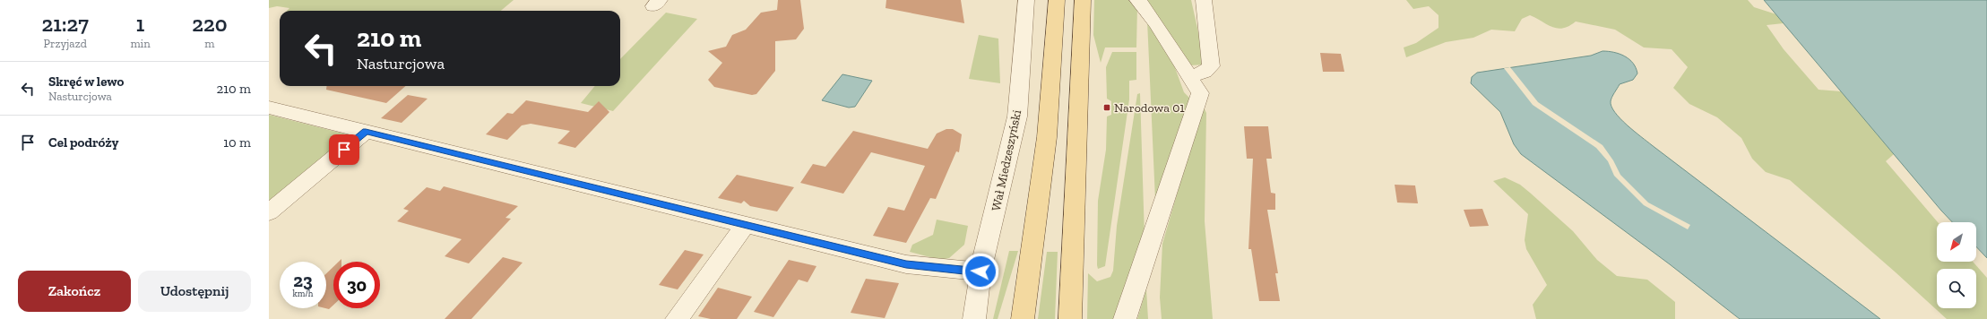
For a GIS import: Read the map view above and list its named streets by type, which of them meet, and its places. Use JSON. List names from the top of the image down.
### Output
{
  "streets": {
    "street": ["Wał Miedzeszyński"]
  },
  "places": {
    "transit": ["Narodowa 01"]
  },
  "north": "bottom left",
  "page": {
    "eta": [
      "21:27",
      "Przyjazd",
      "1",
      "min",
      "220",
      "m"
    ],
    "turn": ["210 m", "Nasturcjowa"],
    "list": [
      {
        "name": "Skręć w lewo",
        "note": "Nasturcjowa",
        "value": "210 m"
      },
      {
        "name": "Cel podróży",
        "value": "10 m"
      }
    ],
    "speed": "23 km/h",
    "limit": "30",
    "buttons": ["Zakończ", "Udostępnij"]
  }
}
